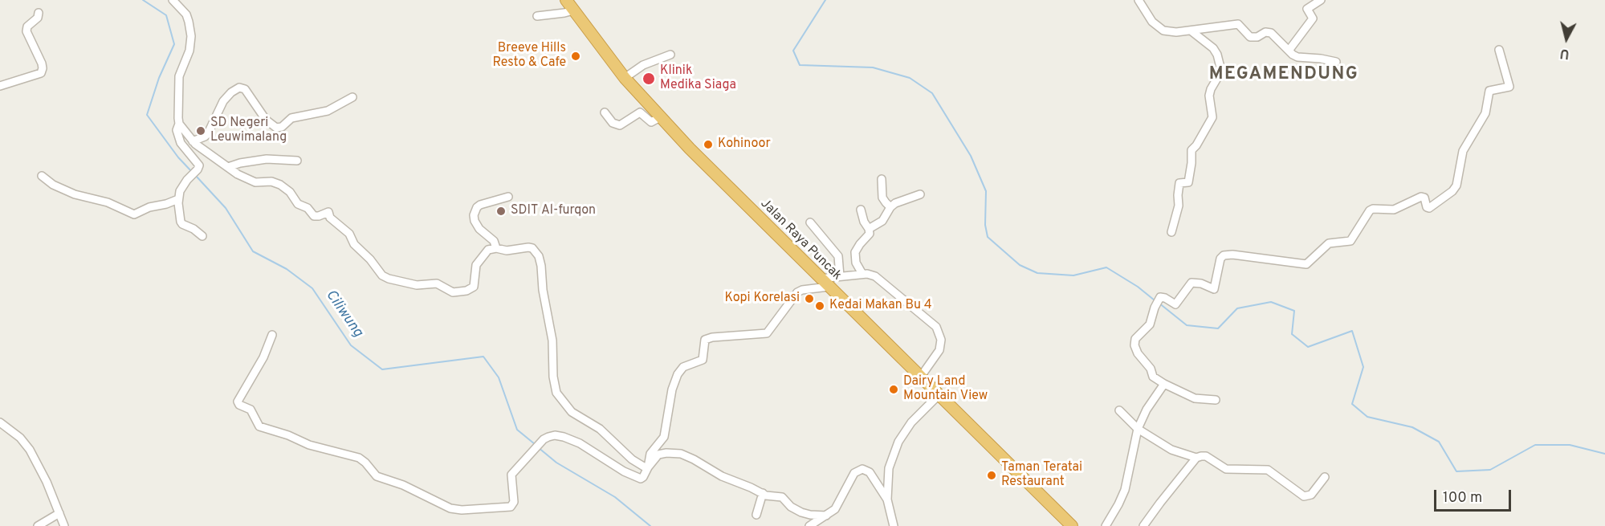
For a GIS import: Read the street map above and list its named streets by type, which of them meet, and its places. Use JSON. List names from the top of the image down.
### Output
{
  "streets": {
    "highway": ["Jalan Raya Puncak"]
  },
  "districts": ["MEGAMENDUNG"],
  "water": ["Ciliwung"],
  "places": [
    "Breeve Hills Resto & Cafe",
    "Klinik Medika Siaga",
    "SD Negeri Leuwimalang",
    "Kohinoor",
    "SDIT Al-furqon",
    "Kopi Korelasi",
    "Kedai Makan Bu 4",
    "Dairy Land Mountain View",
    "Taman Teratai Restaurant"
  ],
  "scale_bar": "100 m",
  "north": "bottom"
}
